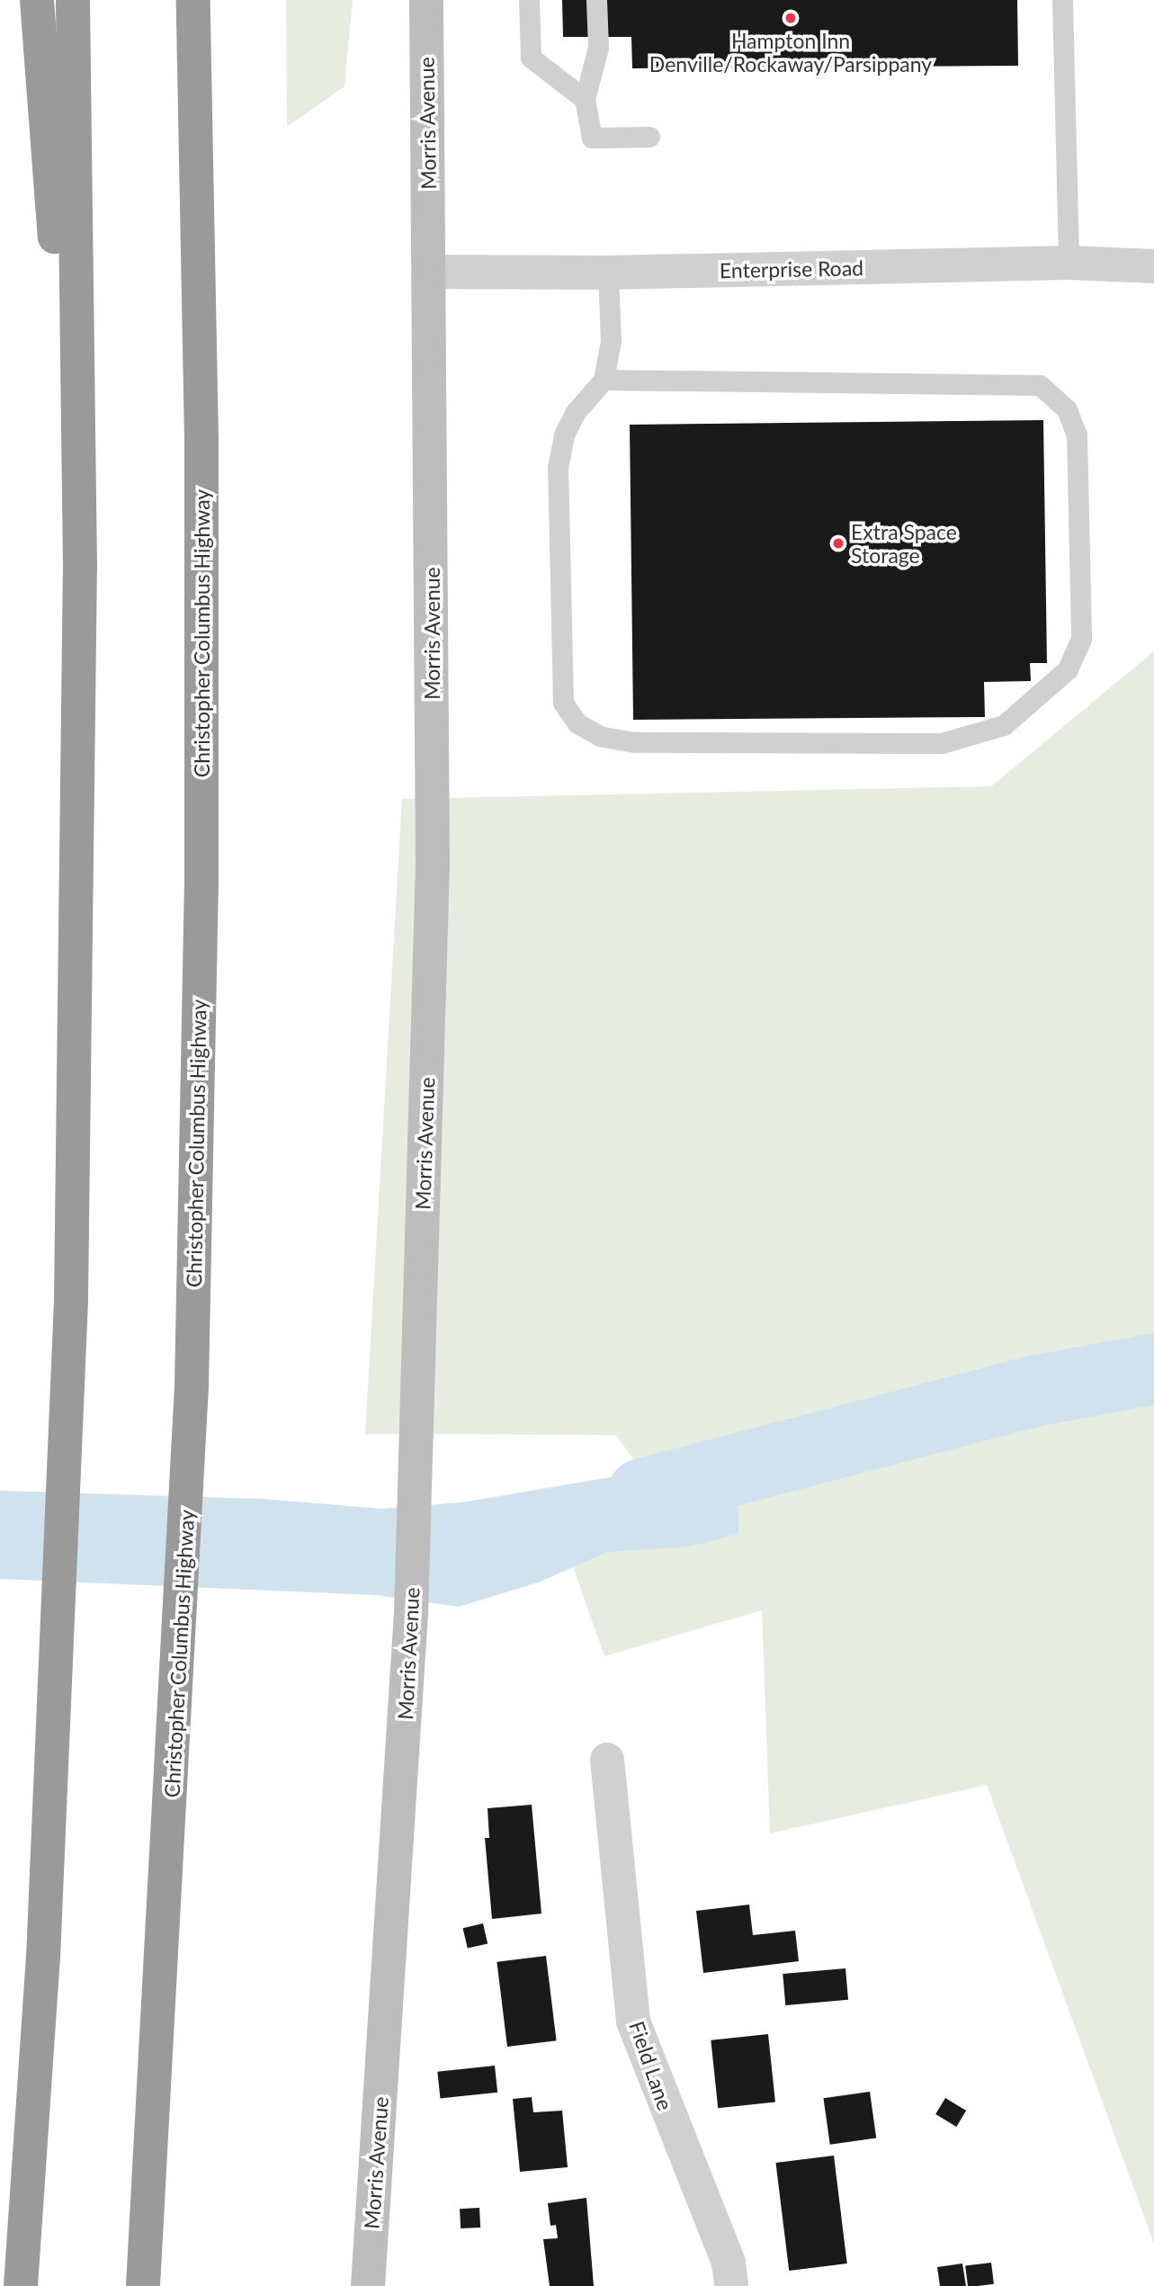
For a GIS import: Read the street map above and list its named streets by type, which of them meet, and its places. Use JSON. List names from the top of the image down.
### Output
{
  "streets": {
    "highway": ["Christopher Columbus Highway"],
    "street": ["Morris Avenue", "Enterprise Road", "Field Lane"]
  },
  "crossings": [
    ["Morris Avenue", "Enterprise Road"]
  ],
  "places": ["Hampton Inn Denville/Rockaway/Parsippany", "Extra Space Storage"]
}
